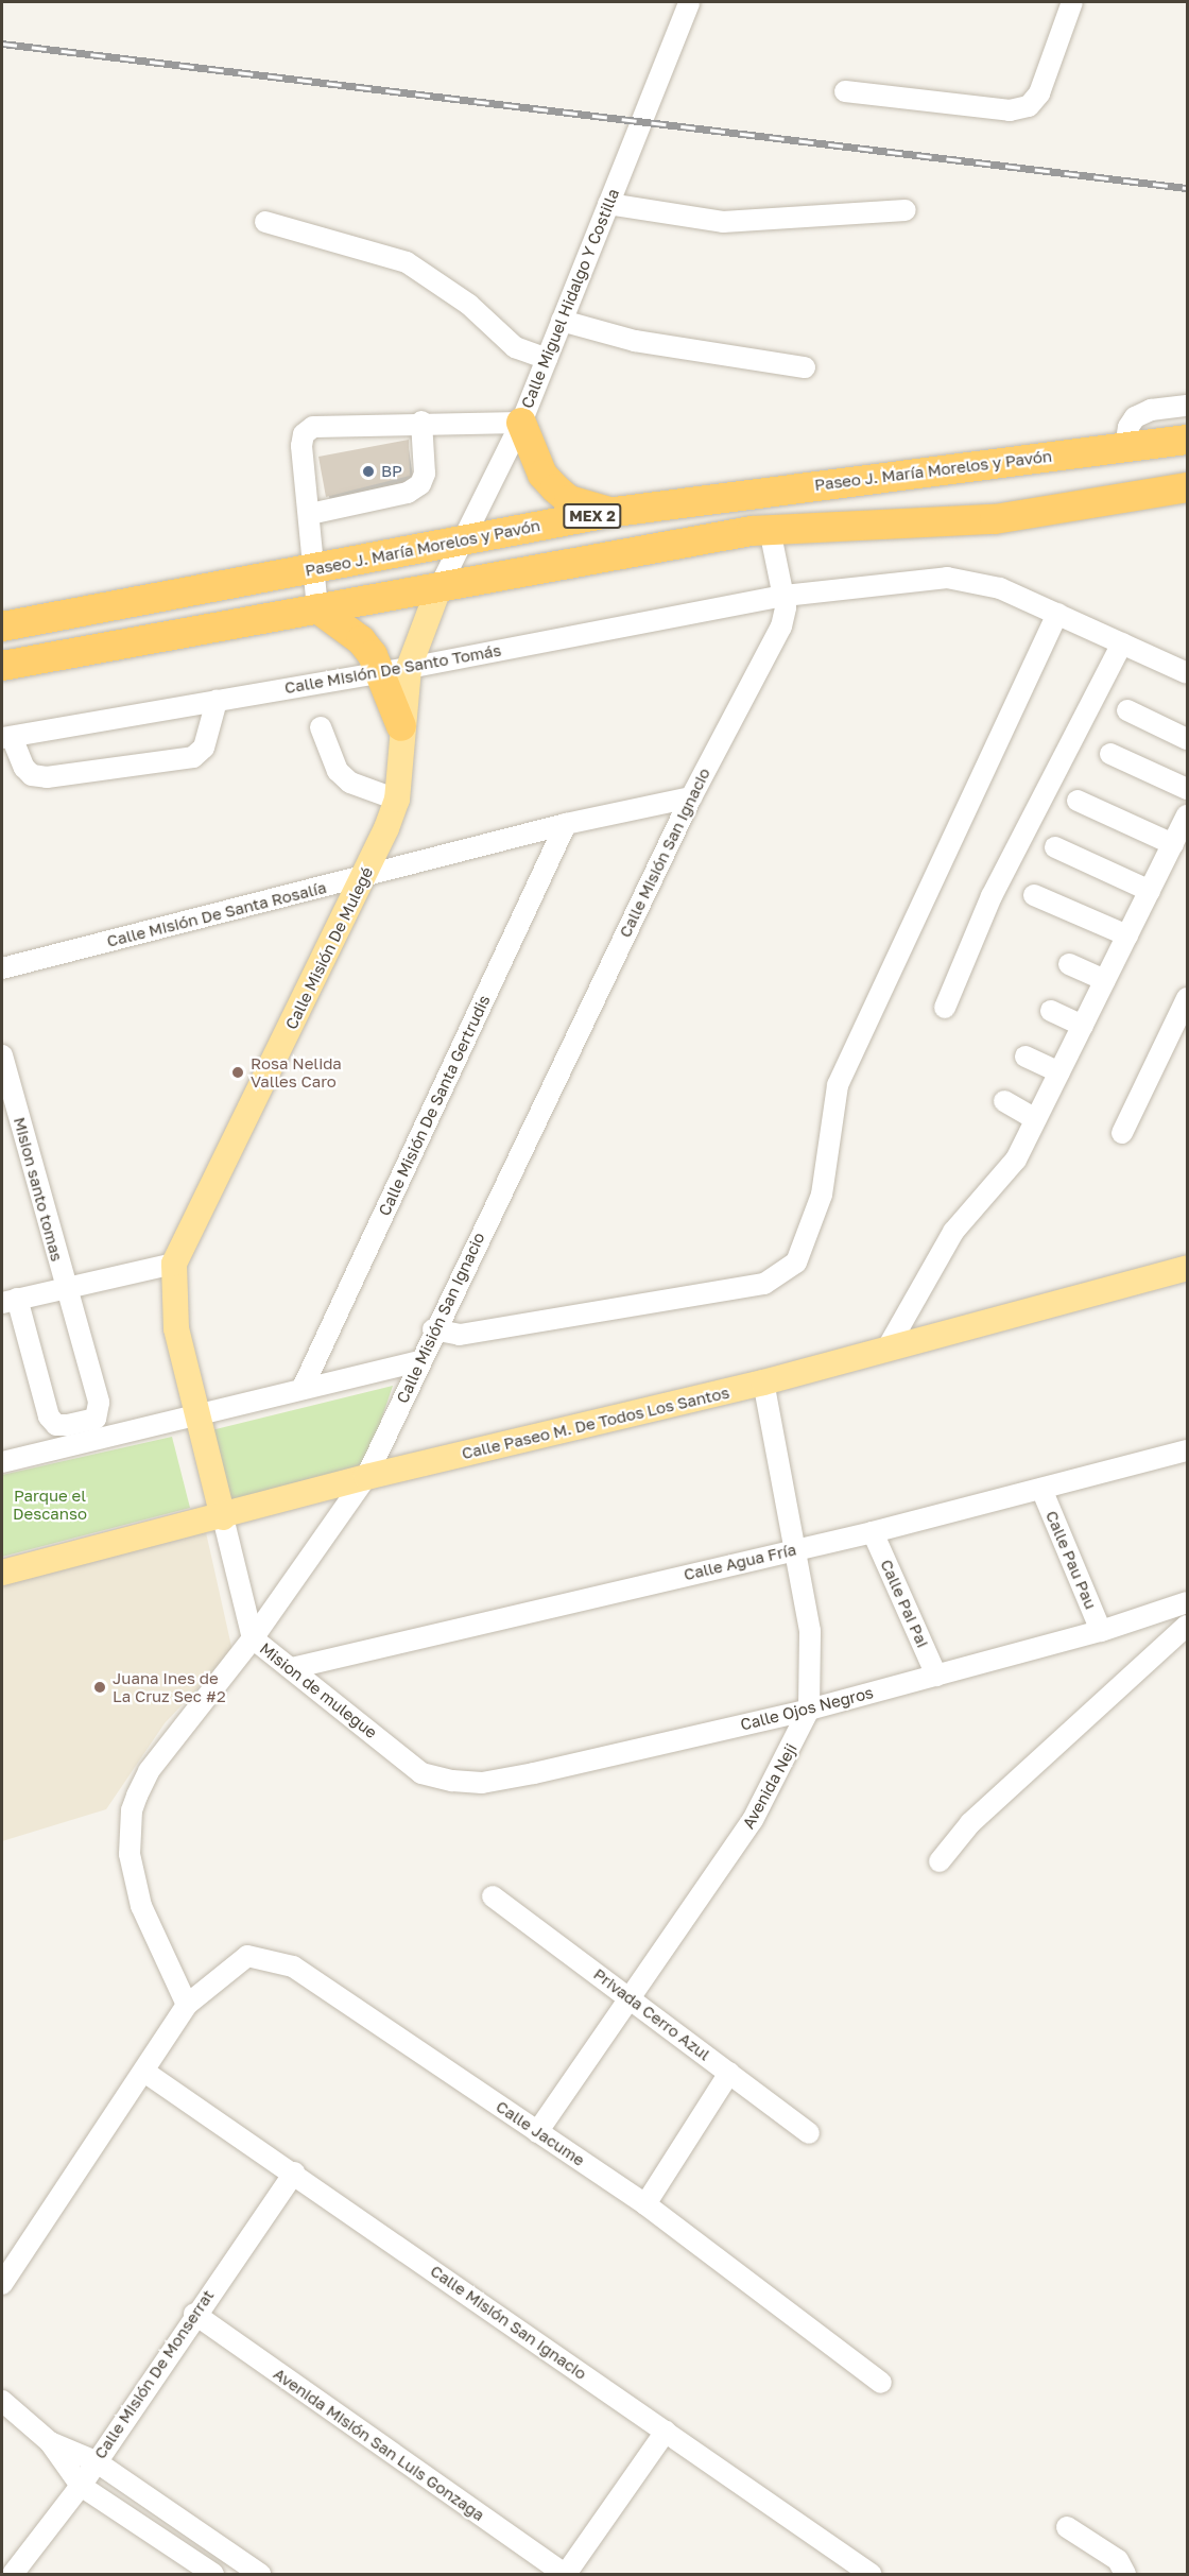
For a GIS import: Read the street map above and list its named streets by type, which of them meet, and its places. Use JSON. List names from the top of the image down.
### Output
{
  "streets": {
    "highway": ["Paseo J. María Morelos y Pavón", "MEX 2"],
    "main road": ["Calle Misión De Mulegé", "Calle Paseo M. De Todos Los Santos"],
    "street": [
      "Calle Miguel Hidalgo Y Costilla",
      "Calle Misión De Santo Tomás",
      "Calle Misión San Ignacio",
      "Calle Misión De Santa Rosalía",
      "Calle Misión De Santa Gertrudis",
      "Mision santo tomas",
      "Calle Pau Pau",
      "Calle Agua Fría",
      "Calle Pai Pai",
      "Mision de mulegue",
      "Calle Ojos Negros",
      "Avenida Neji",
      "Privada Cerro Azul",
      "Calle Jacume",
      "Calle Misión De Monserrat",
      "Avenida Misión San Luis Gonzaga"
    ]
  },
  "crossings": [
    ["Calle Miguel Hidalgo Y Costilla", "Paseo J. María Morelos y Pavón"],
    ["Calle Misión De Santo Tomás", "Calle Misión San Ignacio"],
    ["Calle Misión San Ignacio", "Calle Misión De Santa Rosalía"],
    ["Calle Misión San Ignacio", "Calle Paseo M. De Todos Los Santos"],
    ["Calle Misión San Ignacio", "Mision de mulegue"],
    ["Calle Misión San Ignacio", "Calle Jacume"],
    ["Calle Misión San Ignacio", "Calle Misión De Monserrat"],
    ["Calle Misión De Santa Rosalía", "Calle Misión De Mulegé"],
    ["Calle Misión De Santa Rosalía", "Calle Misión De Santa Gertrudis"],
    ["Calle Misión De Mulegé", "Calle Paseo M. De Todos Los Santos"],
    ["Calle Misión De Mulegé", "Mision de mulegue"],
    ["Calle Paseo M. De Todos Los Santos", "Mision de mulegue"],
    ["Calle Paseo M. De Todos Los Santos", "Avenida Neji"],
    ["Calle Pau Pau", "Calle Agua Fría"],
    ["Calle Pau Pau", "Calle Ojos Negros"],
    ["Calle Agua Fría", "Calle Pai Pai"],
    ["Calle Agua Fría", "Mision de mulegue"],
    ["Calle Agua Fría", "Avenida Neji"],
    ["Calle Pai Pai", "Calle Ojos Negros"],
    ["Mision de mulegue", "Calle Ojos Negros"],
    ["Calle Ojos Negros", "Avenida Neji"],
    ["Avenida Neji", "Privada Cerro Azul"],
    ["Avenida Neji", "Calle Jacume"],
    ["Calle Misión De Monserrat", "Avenida Misión San Luis Gonzaga"]
  ],
  "parks": ["Parque el Descanso"],
  "places": ["BP", "Rosa Nelida Valles Caro", "Juana Ines de La Cruz Sec #2"]
}
